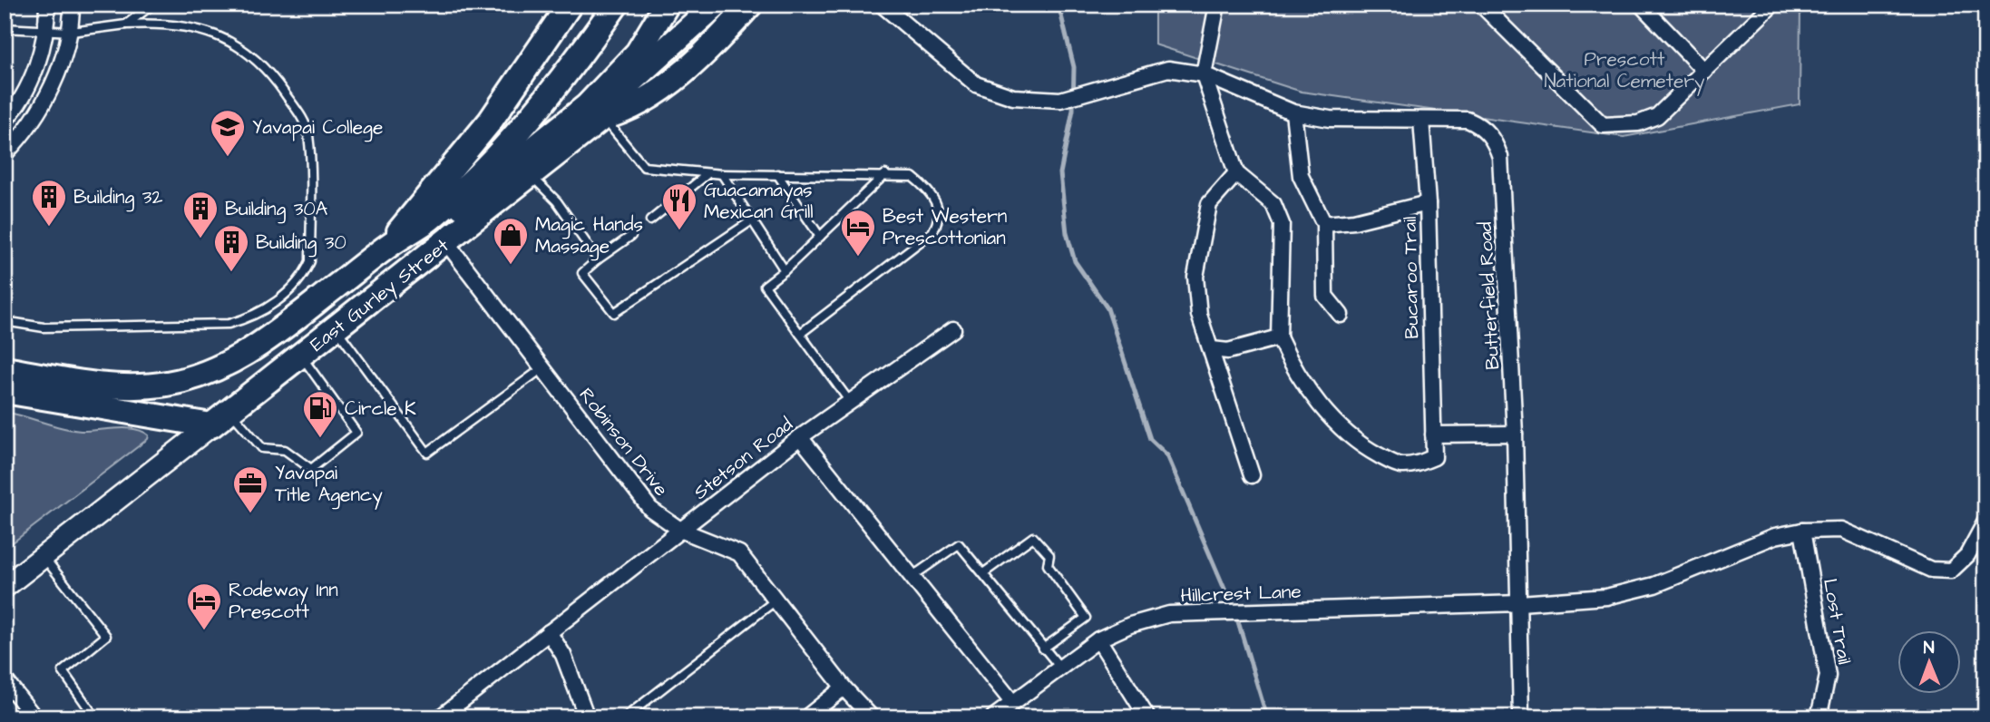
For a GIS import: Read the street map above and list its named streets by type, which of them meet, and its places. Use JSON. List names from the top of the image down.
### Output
{
  "streets": {
    "main road": ["East Gurley Street"],
    "street": [
      "Bucaroo Trail",
      "Butterfield Road",
      "Robinson Drive",
      "Stetson Road",
      "Hillcrest Lane",
      "Lost Trail"
    ]
  },
  "crossings": [
    ["Bucaroo Trail", "Butterfield Road"],
    ["East Gurley Street", "Robinson Drive"],
    ["Butterfield Road", "Hillcrest Lane"],
    ["Robinson Drive", "Stetson Road"]
  ],
  "parks": ["Prescott National Cemetery"],
  "places": {
    "school or university": ["Yavapai College"],
    "building": ["Building 32", "Building 30A", "Building 30"],
    "restaurant": ["Guacamayas Mexican Grill"],
    "hotel": ["Best Western Prescottonian", "Rodeway Inn Prescott"],
    "shop": ["Magic Hands Massage"],
    "fuel station": ["Circle K"],
    "office": ["Yavapai Title Agency"]
  },
  "north": "top"
}
